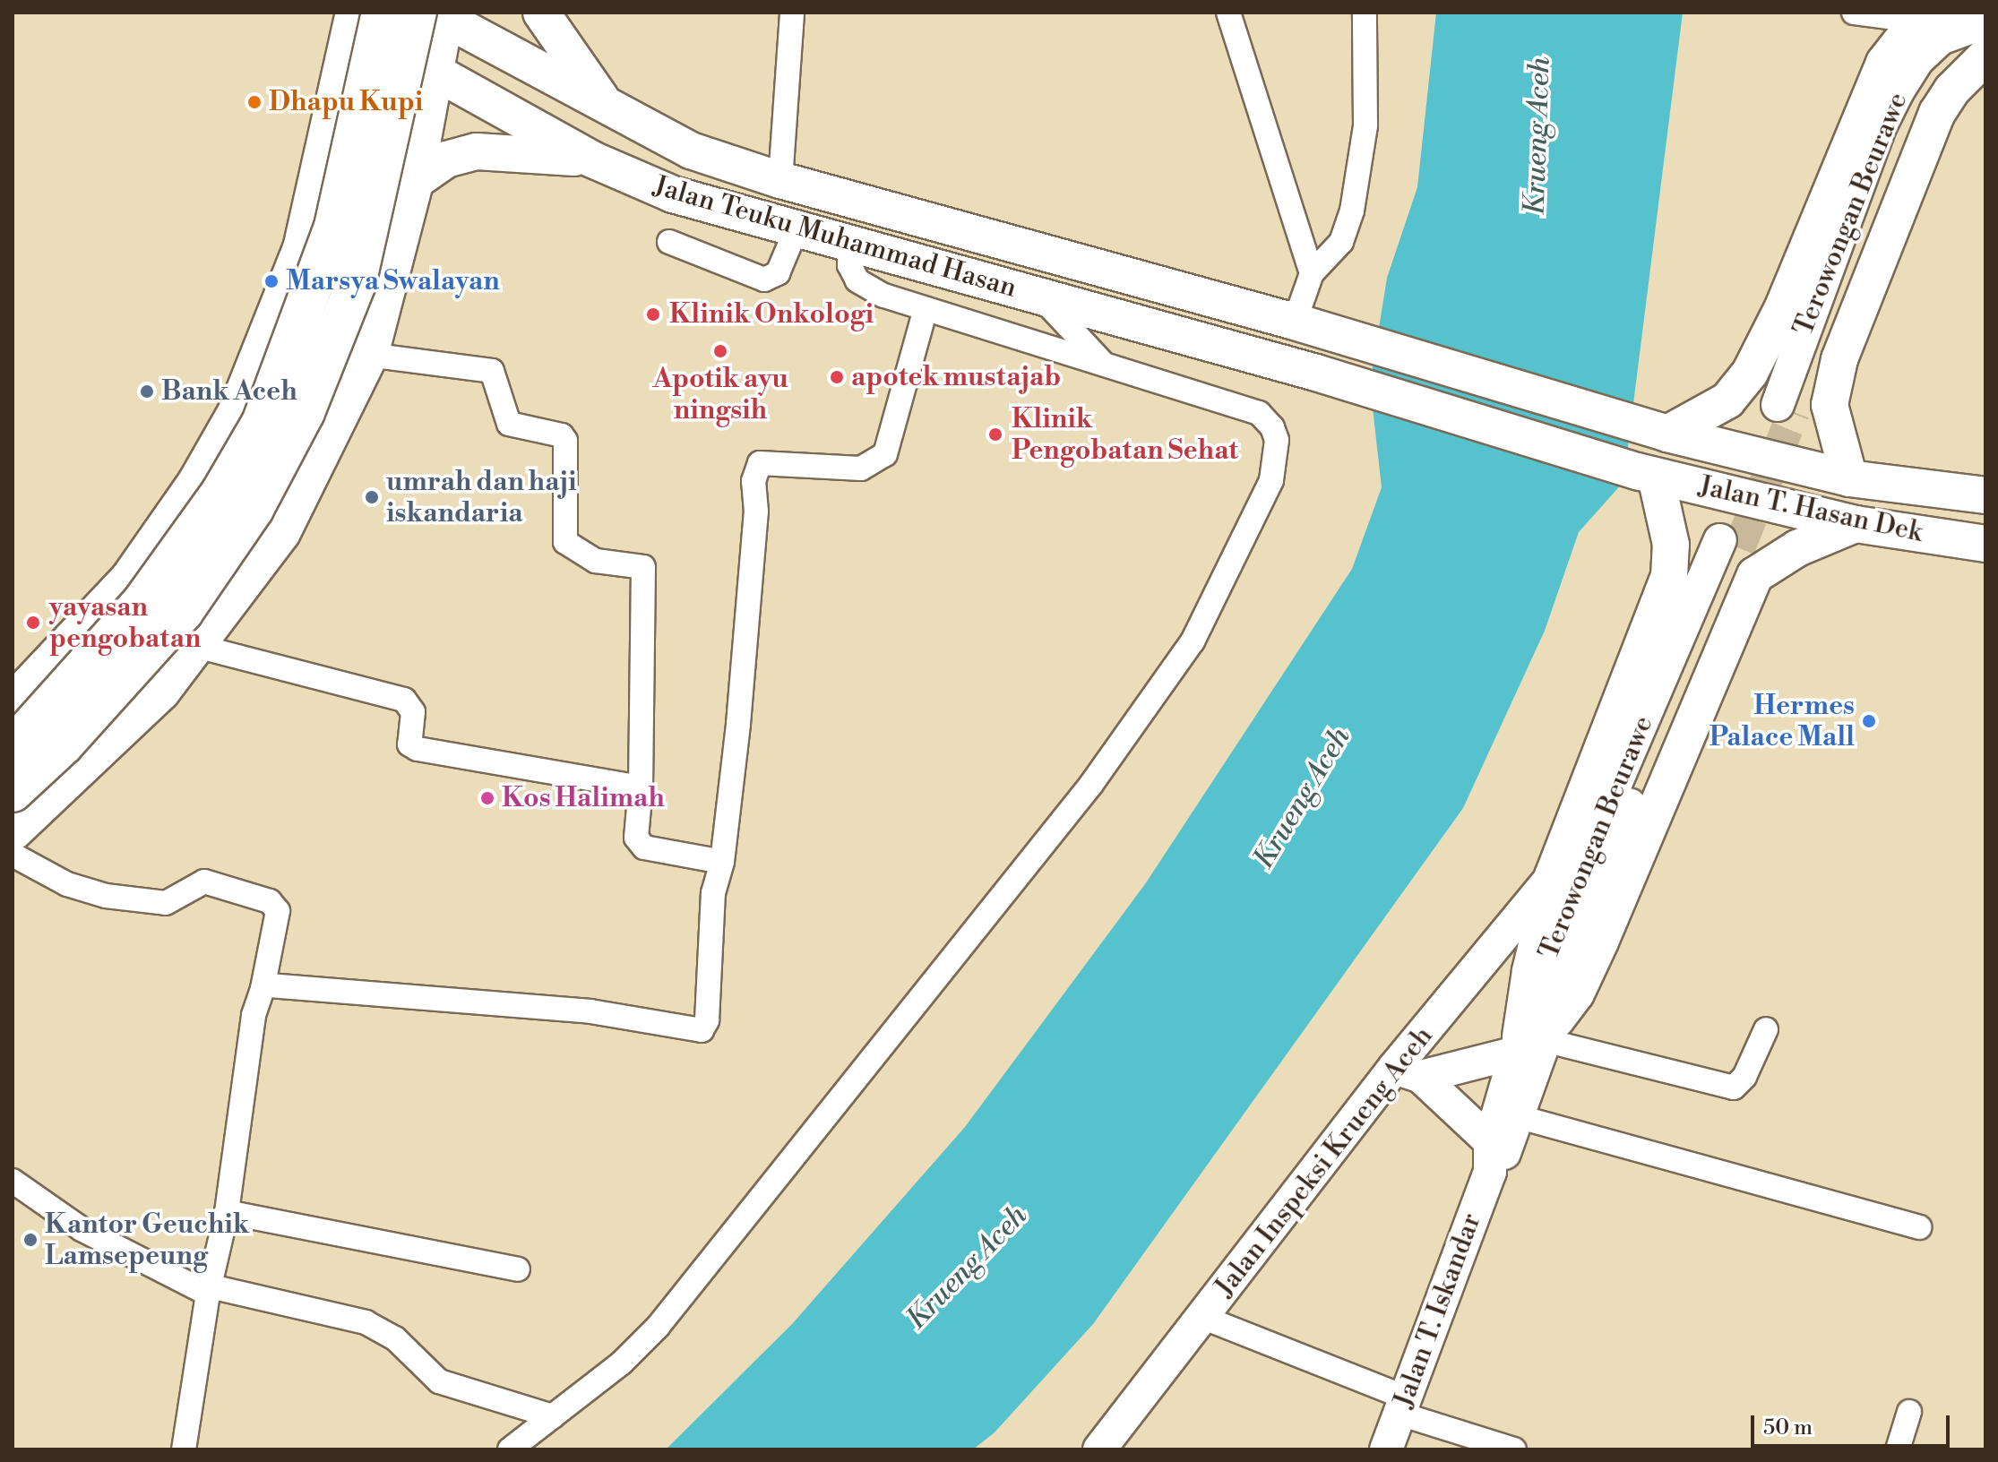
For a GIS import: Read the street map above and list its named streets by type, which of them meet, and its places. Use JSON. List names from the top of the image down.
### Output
{
  "streets": {
    "main road": ["Jalan Teuku Muhammad Hasan", "Jalan T. Hasan Dek"],
    "street": ["Terowongan Beurawe", "Jalan Inspeksi Krueng Aceh", "Jalan T. Iskandar"]
  },
  "crossings": [
    ["Terowongan Beurawe", "Jalan T. Iskandar"],
    ["Jalan Teuku Muhammad Hasan", "Jalan T. Hasan Dek"]
  ],
  "water": ["Krueng Aceh"],
  "places": [
    "Dhapu Kupi",
    "Marsya Swalayan",
    "Klinik Onkologi",
    "Apotik ayu ningsih",
    "apotek mustajab",
    "Bank Aceh",
    "Klinik Pengobatan Sehat",
    "umrah dan haji iskandaria",
    "yayasan pengobatan",
    "Hermes Palace Mall",
    "Kos Halimah",
    "Kantor Geuchik Lamsepeung"
  ],
  "scale_bar": "50 m"
}
